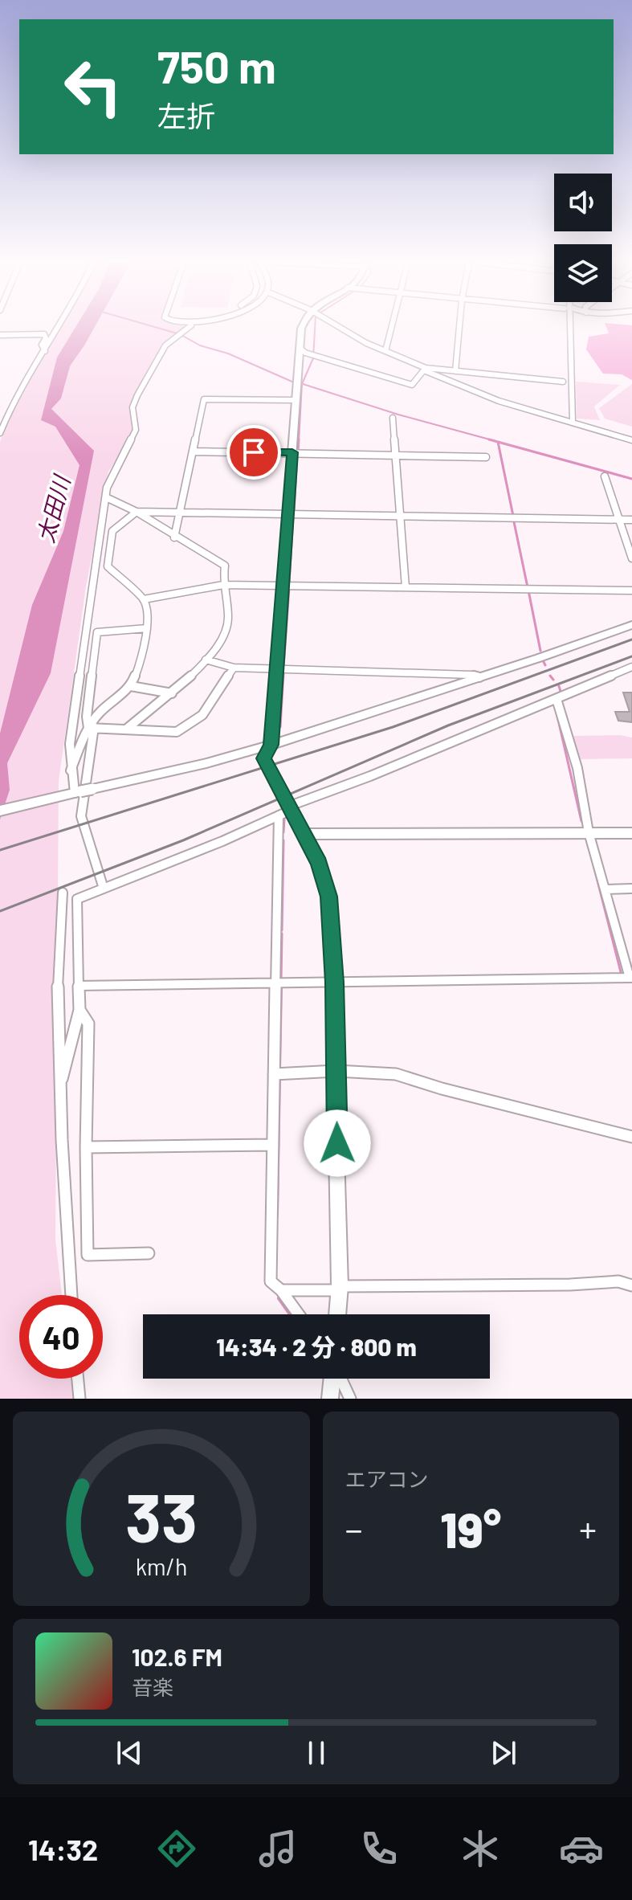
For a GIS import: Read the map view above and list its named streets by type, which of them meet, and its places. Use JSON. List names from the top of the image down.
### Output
{
  "water": ["太田川"],
  "page": {
    "turn": ["750 m", "左折"],
    "limit": "40",
    "trip": "14:34 · 2 分 · 800 m",
    "tile": "エアコン",
    "heat": ["−", "19°", "+"],
    "song": ["102.6 FM", "音楽"],
    "tabs": "14:32",
    "gauge": ["33", "km/h"]
  }
}
